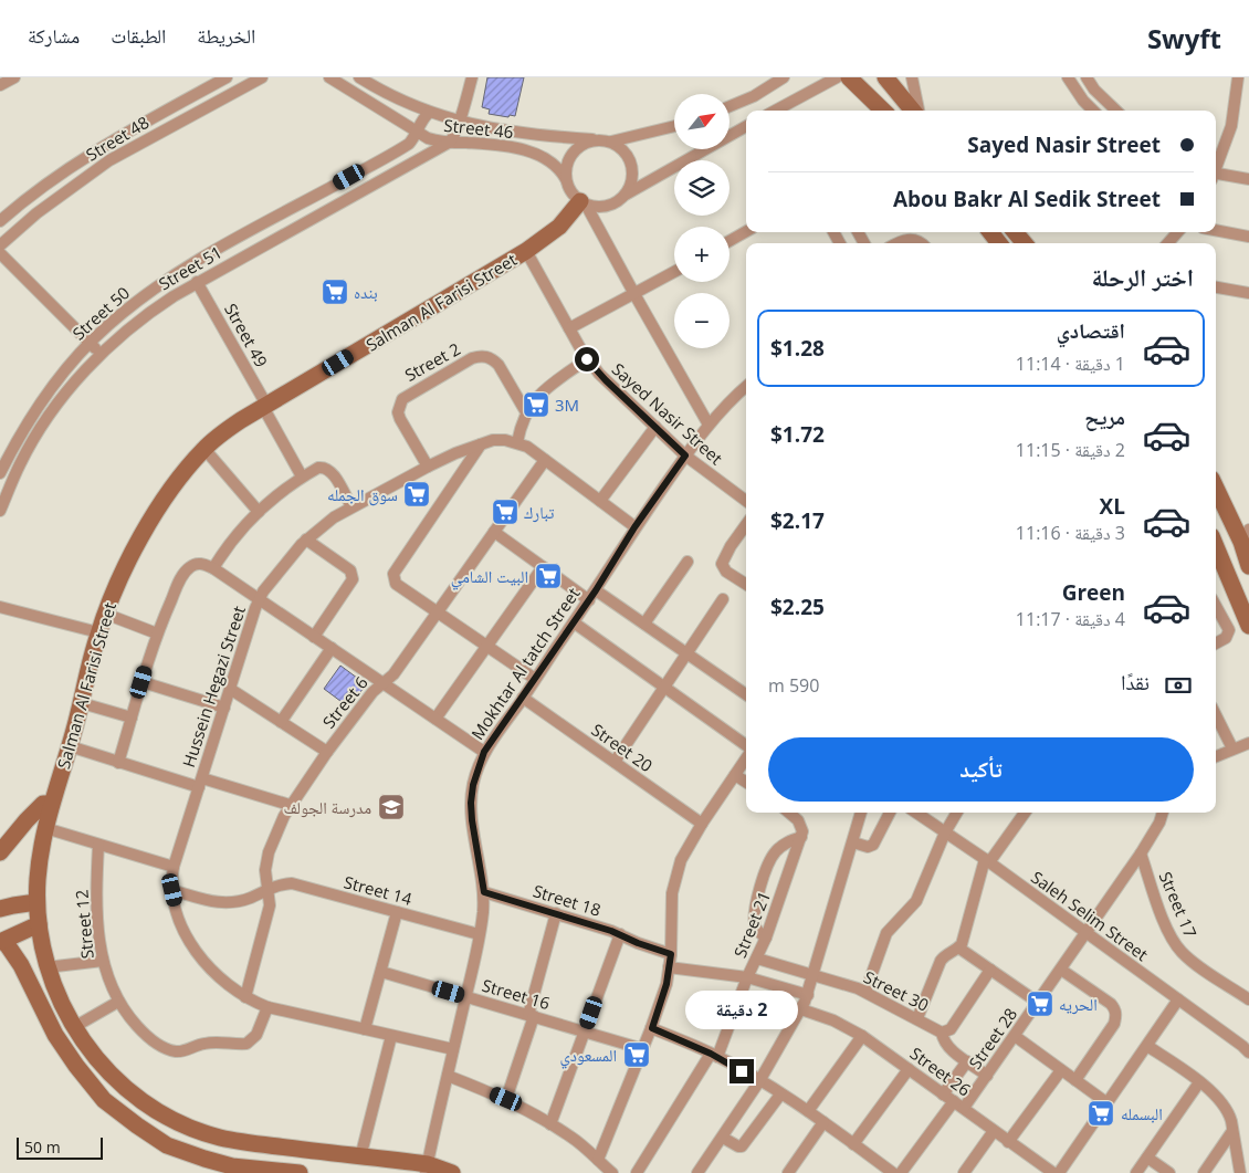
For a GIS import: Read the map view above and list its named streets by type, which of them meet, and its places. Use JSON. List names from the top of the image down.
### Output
{
  "streets": {
    "street": [
      "Street 46",
      "Street 48",
      "Street 51",
      "Salman Al Farisi Street",
      "Street 50",
      "Street 49",
      "Street 2",
      "Sayed Nasir Street",
      "Mokhtar Al tatch Street",
      "Hussein Hegazi Street",
      "Street 6",
      "Street 20",
      "Street 14",
      "Street 18",
      "Street 17",
      "Saleh Selim Street",
      "Street 12",
      "Street 21",
      "Street 30",
      "Street 16",
      "Street 28",
      "Street 26"
    ]
  },
  "crossings": [
    ["Street 46", "Street 51"],
    ["Street 46", "Salman Al Farisi Street"],
    ["Street 46", "Street 50"],
    ["Street 51", "Street 49"],
    ["Salman Al Farisi Street", "Street 49"],
    ["Salman Al Farisi Street", "Sayed Nasir Street"],
    ["Salman Al Farisi Street", "Mokhtar Al tatch Street"],
    ["Street 2", "Hussein Hegazi Street"],
    ["Sayed Nasir Street", "Mokhtar Al tatch Street"],
    ["Mokhtar Al tatch Street", "Hussein Hegazi Street"],
    ["Mokhtar Al tatch Street", "Street 20"],
    ["Mokhtar Al tatch Street", "Street 14"],
    ["Mokhtar Al tatch Street", "Street 18"],
    ["Mokhtar Al tatch Street", "Street 16"],
    ["Hussein Hegazi Street", "Street 6"],
    ["Hussein Hegazi Street", "Street 14"],
    ["Hussein Hegazi Street", "Street 12"],
    ["Street 6", "Street 14"],
    ["Street 17", "Street 28"],
    ["Saleh Selim Street", "Street 28"],
    ["Street 21", "Street 30"],
    ["Street 28", "Street 26"]
  ],
  "places": {
    "supermarket": [
      "بنده",
      "3M",
      "سوق الجمله",
      "تبارك",
      "البيت الشامي",
      "الحريه",
      "المسعودي",
      "البسمله"
    ],
    "school or university": ["مدرسة الجولف"]
  },
  "scale_bar": "50 m",
  "north": "top right",
  "page": {
    "header": "Swyft",
    "nav": ["الخريطة", "الطبقات", "مشاركة"],
    "map_buttons": ["+", "−"],
    "banner": ["Sayed Nasir Street", "Abou Bakr Al Sedik Street"],
    "heading": "اختر الرحلة",
    "list": [
      {
        "name": "اقتصادي",
        "note": "1 دقيقة · 11:14",
        "value": "$1.28"
      },
      {
        "name": "مريح",
        "note": "2 دقيقة · 11:15",
        "value": "$1.72"
      },
      {
        "name": "XL",
        "note": "3 دقيقة · 11:16",
        "value": "$2.17"
      },
      {
        "name": "Green",
        "note": "4 دقيقة · 11:17",
        "value": "$2.25"
      }
    ],
    "pay": ["نقدًا", "590 m"],
    "buttons": "تأكيد",
    "bubble": "2 دقيقة",
    "scale": "50 m"
  }
}
